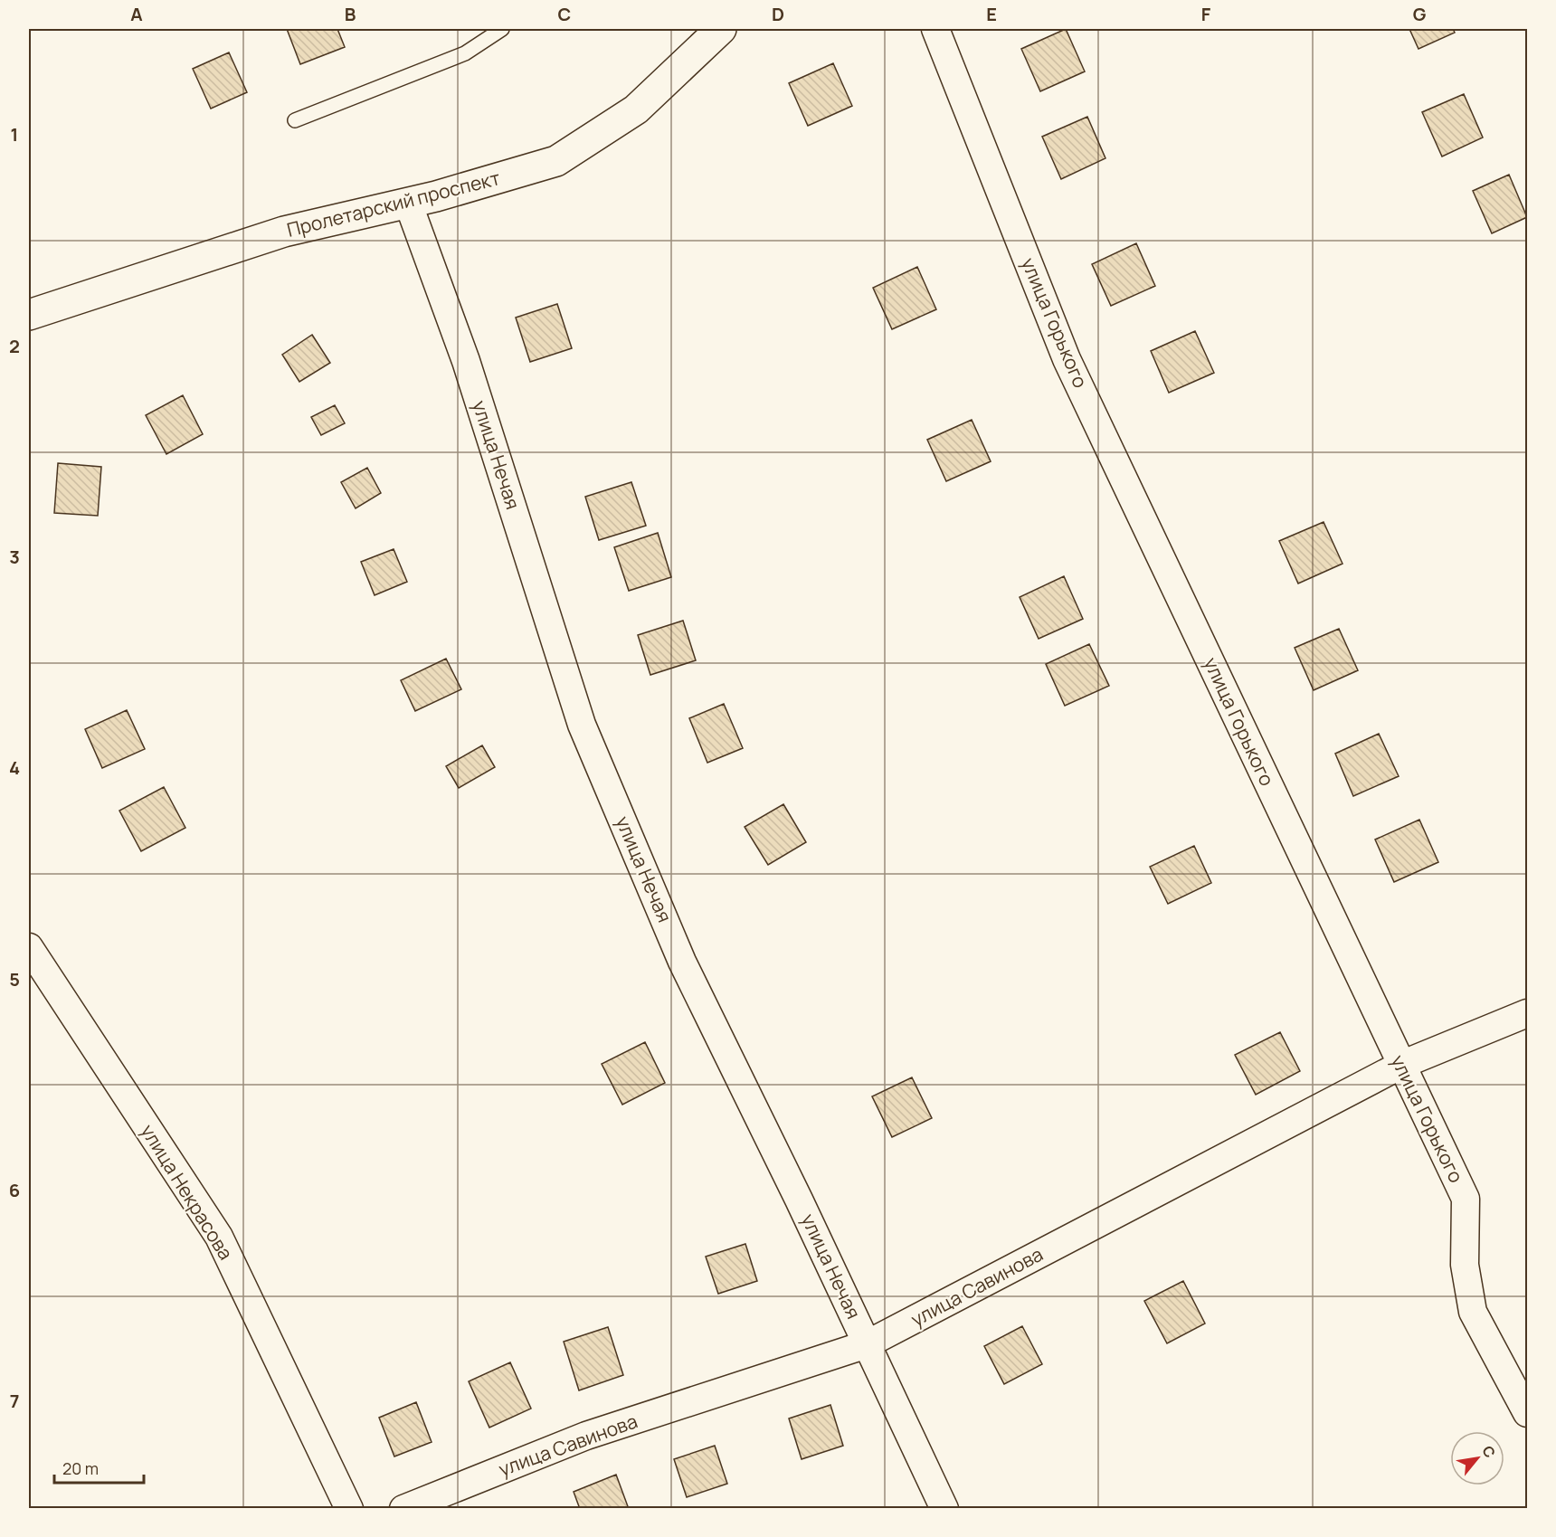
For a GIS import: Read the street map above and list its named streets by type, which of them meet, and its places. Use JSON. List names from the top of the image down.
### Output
{
  "streets": {
    "street": [
      "Пролетарский проспект",
      "улица Горького",
      "улица Нечая",
      "улица Некрасова",
      "улица Савинова"
    ]
  },
  "crossings": [
    ["Пролетарский проспект", "улица Нечая"],
    ["улица Горького", "улица Савинова"],
    ["улица Нечая", "улица Савинова"]
  ],
  "scale_bar": "20 m",
  "north": "top right",
  "grid": {
    "columns": [
      "A",
      "B",
      "C",
      "D",
      "E",
      "F",
      "G"
    ],
    "rows": [
      "1",
      "2",
      "3",
      "4",
      "5",
      "6",
      "7"
    ]
  }
}
